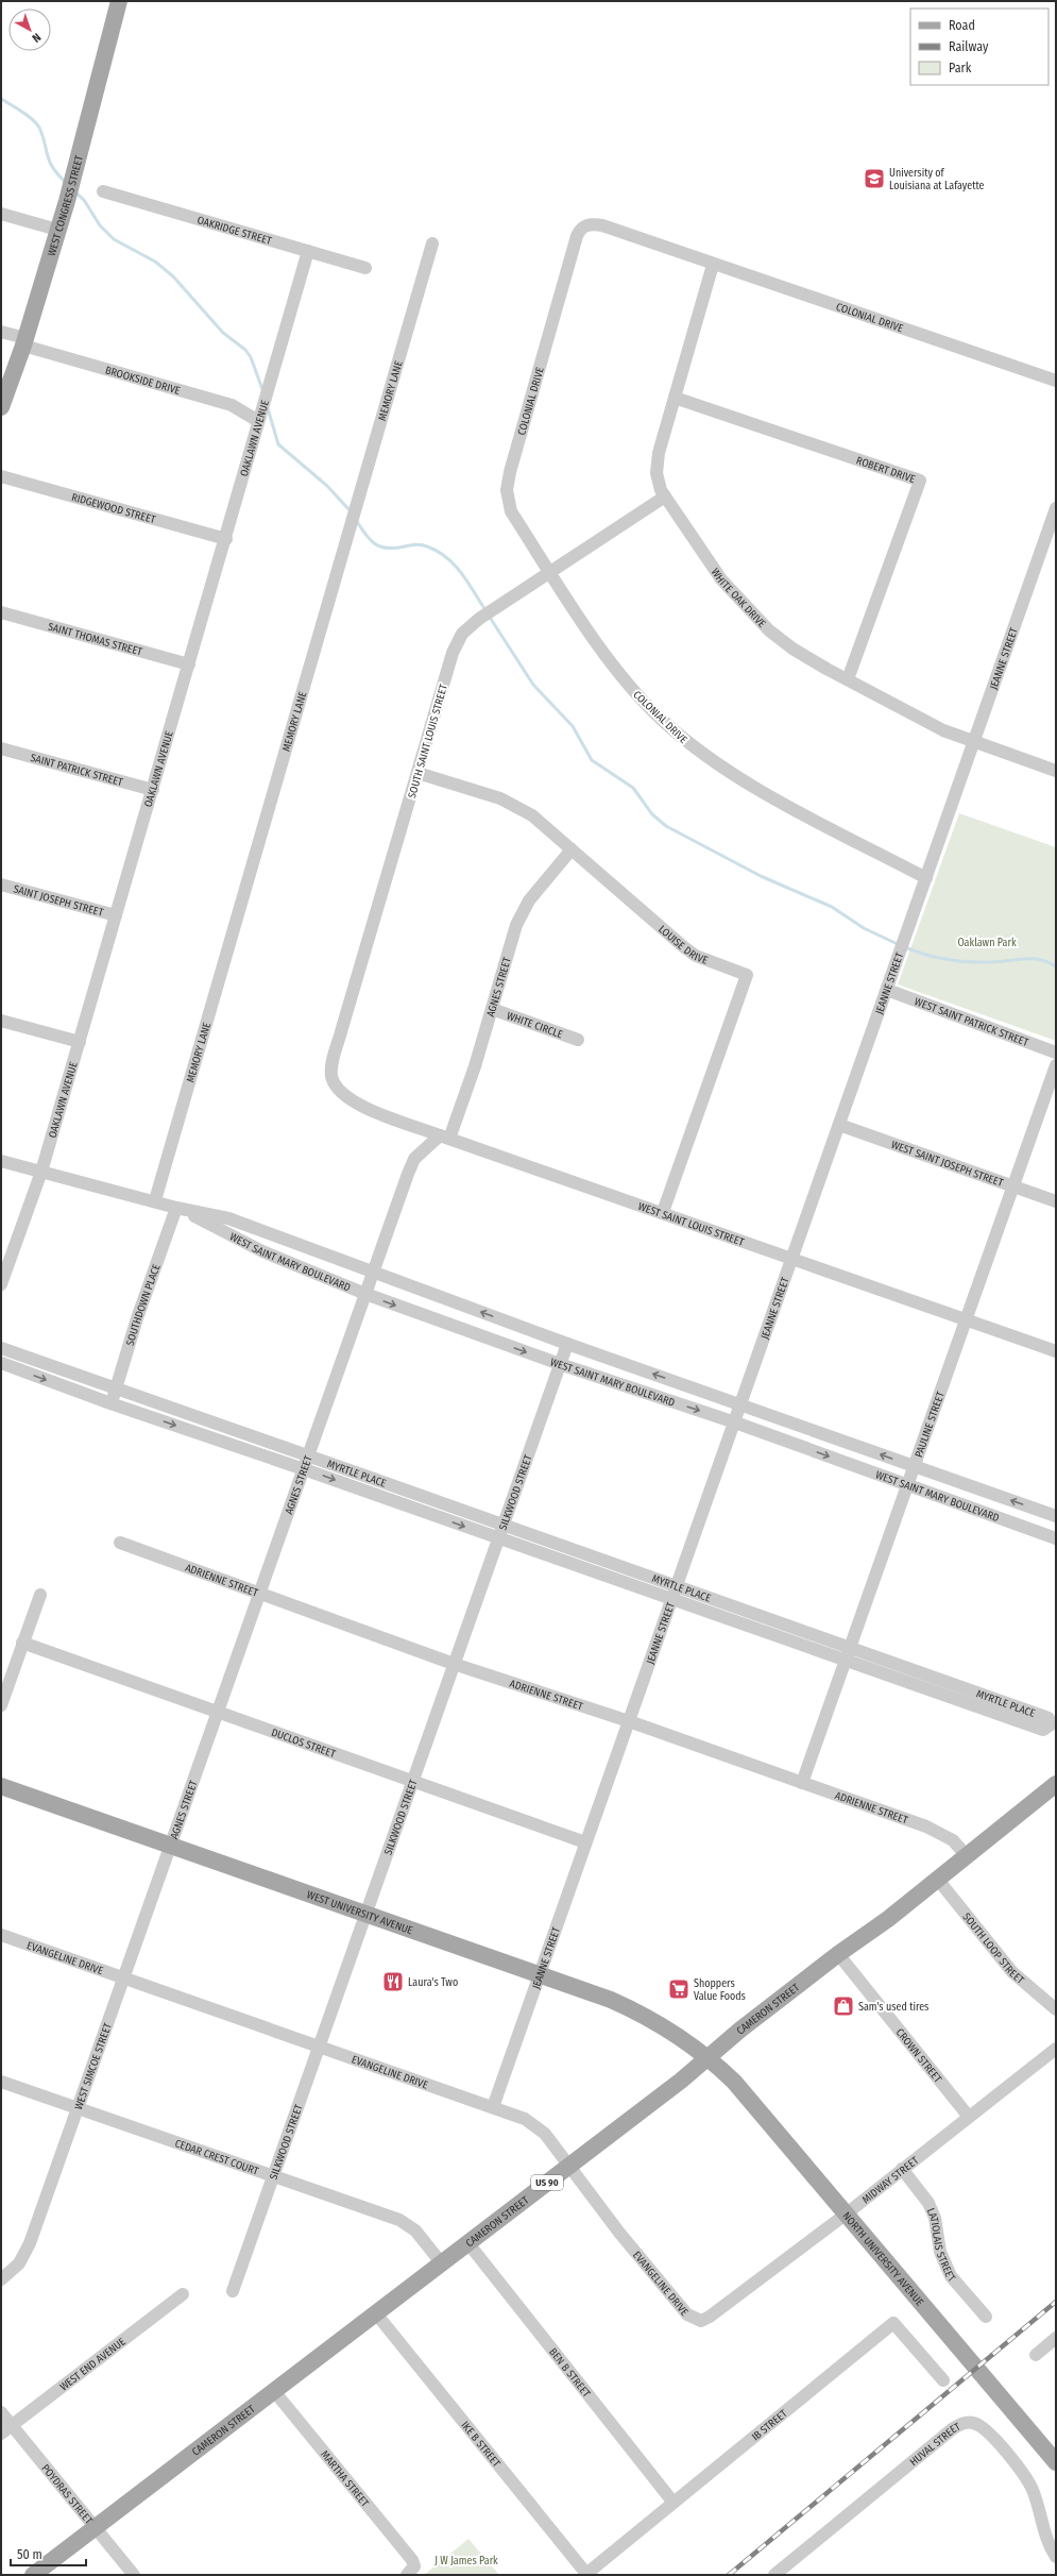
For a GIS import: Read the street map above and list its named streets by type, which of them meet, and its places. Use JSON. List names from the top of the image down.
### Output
{
  "streets": {
    "main road": [
      "WEST CONGRESS STREET",
      "WEST UNIVERSITY AVENUE",
      "CAMERON STREET",
      "US 90",
      "NORTH UNIVERSITY AVENUE"
    ],
    "street": [
      "OAKRIDGE STREET",
      "COLONIAL DRIVE",
      "BROOKSIDE DRIVE",
      "MEMORY LANE",
      "OAKLAWN AVENUE",
      "ROBERT DRIVE",
      "RIDGEWOOD STREET",
      "WHITE OAK DRIVE",
      "SAINT THOMAS STREET",
      "JEANNE STREET",
      "SOUTH SAINT LOUIS STREET",
      "SAINT PATRICK STREET",
      "SAINT JOSEPH STREET",
      "LOUISE DRIVE",
      "AGNES STREET",
      "WEST SAINT PATRICK STREET",
      "WHITE CIRCLE",
      "WEST SAINT JOSEPH STREET",
      "WEST SAINT LOUIS STREET",
      "WEST SAINT MARY BOULEVARD",
      "SOUTHDOWN PLACE",
      "PAULINE STREET",
      "MYRTLE PLACE",
      "SILKWOOD STREET",
      "ADRIENNE STREET",
      "DUCLOS STREET",
      "SOUTH LOOP STREET",
      "EVANGELINE DRIVE",
      "CROWN STREET",
      "WEST SIMCOE STREET",
      "CEDAR CREST COURT",
      "MIDWAY STREET",
      "LATIOLAIS STREET",
      "WEST END AVENUE",
      "BEN B STREET",
      "IB STREET",
      "IKE B STREET",
      "HUVAL STREET",
      "MARTHA STREET",
      "POYDRAS STREET"
    ]
  },
  "crossings": [
    ["WEST CONGRESS STREET", "BROOKSIDE DRIVE"],
    ["OAKRIDGE STREET", "OAKLAWN AVENUE"],
    ["COLONIAL DRIVE", "WHITE OAK DRIVE"],
    ["COLONIAL DRIVE", "JEANNE STREET"],
    ["COLONIAL DRIVE", "SOUTH SAINT LOUIS STREET"],
    ["BROOKSIDE DRIVE", "OAKLAWN AVENUE"],
    ["MEMORY LANE", "WEST SAINT MARY BOULEVARD"],
    ["OAKLAWN AVENUE", "RIDGEWOOD STREET"],
    ["OAKLAWN AVENUE", "SAINT THOMAS STREET"],
    ["OAKLAWN AVENUE", "SAINT PATRICK STREET"],
    ["OAKLAWN AVENUE", "SAINT JOSEPH STREET"],
    ["OAKLAWN AVENUE", "WEST SAINT MARY BOULEVARD"],
    ["ROBERT DRIVE", "WHITE OAK DRIVE"],
    ["WHITE OAK DRIVE", "JEANNE STREET"],
    ["WHITE OAK DRIVE", "SOUTH SAINT LOUIS STREET"],
    ["JEANNE STREET", "WEST SAINT PATRICK STREET"],
    ["JEANNE STREET", "WEST SAINT JOSEPH STREET"],
    ["JEANNE STREET", "WEST SAINT LOUIS STREET"],
    ["JEANNE STREET", "WEST SAINT MARY BOULEVARD"],
    ["JEANNE STREET", "MYRTLE PLACE"],
    ["JEANNE STREET", "ADRIENNE STREET"],
    ["JEANNE STREET", "DUCLOS STREET"],
    ["JEANNE STREET", "WEST UNIVERSITY AVENUE"],
    ["JEANNE STREET", "EVANGELINE DRIVE"],
    ["SOUTH SAINT LOUIS STREET", "LOUISE DRIVE"],
    ["SOUTH SAINT LOUIS STREET", "WEST SAINT LOUIS STREET"],
    ["LOUISE DRIVE", "AGNES STREET"],
    ["LOUISE DRIVE", "WEST SAINT LOUIS STREET"],
    ["AGNES STREET", "WHITE CIRCLE"],
    ["AGNES STREET", "WEST SAINT LOUIS STREET"],
    ["AGNES STREET", "WEST SAINT MARY BOULEVARD"],
    ["AGNES STREET", "MYRTLE PLACE"],
    ["AGNES STREET", "ADRIENNE STREET"],
    ["AGNES STREET", "DUCLOS STREET"],
    ["AGNES STREET", "WEST UNIVERSITY AVENUE"],
    ["AGNES STREET", "WEST SIMCOE STREET"],
    ["WEST SAINT JOSEPH STREET", "PAULINE STREET"],
    ["WEST SAINT LOUIS STREET", "PAULINE STREET"],
    ["WEST SAINT MARY BOULEVARD", "SOUTHDOWN PLACE"],
    ["WEST SAINT MARY BOULEVARD", "PAULINE STREET"],
    ["WEST SAINT MARY BOULEVARD", "SILKWOOD STREET"],
    ["SOUTHDOWN PLACE", "MYRTLE PLACE"],
    ["PAULINE STREET", "MYRTLE PLACE"],
    ["PAULINE STREET", "ADRIENNE STREET"],
    ["MYRTLE PLACE", "SILKWOOD STREET"],
    ["SILKWOOD STREET", "ADRIENNE STREET"],
    ["SILKWOOD STREET", "DUCLOS STREET"],
    ["SILKWOOD STREET", "WEST UNIVERSITY AVENUE"],
    ["SILKWOOD STREET", "EVANGELINE DRIVE"],
    ["SILKWOOD STREET", "CEDAR CREST COURT"],
    ["ADRIENNE STREET", "CAMERON STREET"],
    ["WEST UNIVERSITY AVENUE", "CAMERON STREET"],
    ["WEST UNIVERSITY AVENUE", "WEST SIMCOE STREET"],
    ["WEST UNIVERSITY AVENUE", "NORTH UNIVERSITY AVENUE"],
    ["SOUTH LOOP STREET", "CAMERON STREET"],
    ["EVANGELINE DRIVE", "CAMERON STREET"],
    ["EVANGELINE DRIVE", "WEST SIMCOE STREET"],
    ["EVANGELINE DRIVE", "MIDWAY STREET"],
    ["CAMERON STREET", "CROWN STREET"],
    ["CAMERON STREET", "CEDAR CREST COURT"],
    ["CAMERON STREET", "NORTH UNIVERSITY AVENUE"],
    ["CAMERON STREET", "BEN B STREET"],
    ["CAMERON STREET", "IKE B STREET"],
    ["CAMERON STREET", "MARTHA STREET"],
    ["CAMERON STREET", "POYDRAS STREET"],
    ["CROWN STREET", "MIDWAY STREET"],
    ["WEST SIMCOE STREET", "CEDAR CREST COURT"],
    ["MIDWAY STREET", "LATIOLAIS STREET"],
    ["MIDWAY STREET", "NORTH UNIVERSITY AVENUE"],
    ["WEST END AVENUE", "POYDRAS STREET"],
    ["BEN B STREET", "IB STREET"],
    ["IB STREET", "IKE B STREET"]
  ],
  "parks": ["Oaklawn Park", "J W James Park"],
  "places": {
    "school or university": ["University of Louisiana at Lafayette"],
    "restaurant": ["Laura's Two"],
    "supermarket": ["Shoppers Value Foods"],
    "shop": ["Sam's used tires"]
  },
  "legend": ["Road", "Railway", "Park"],
  "scale_bar": "50 m",
  "north": "bottom right"
}
